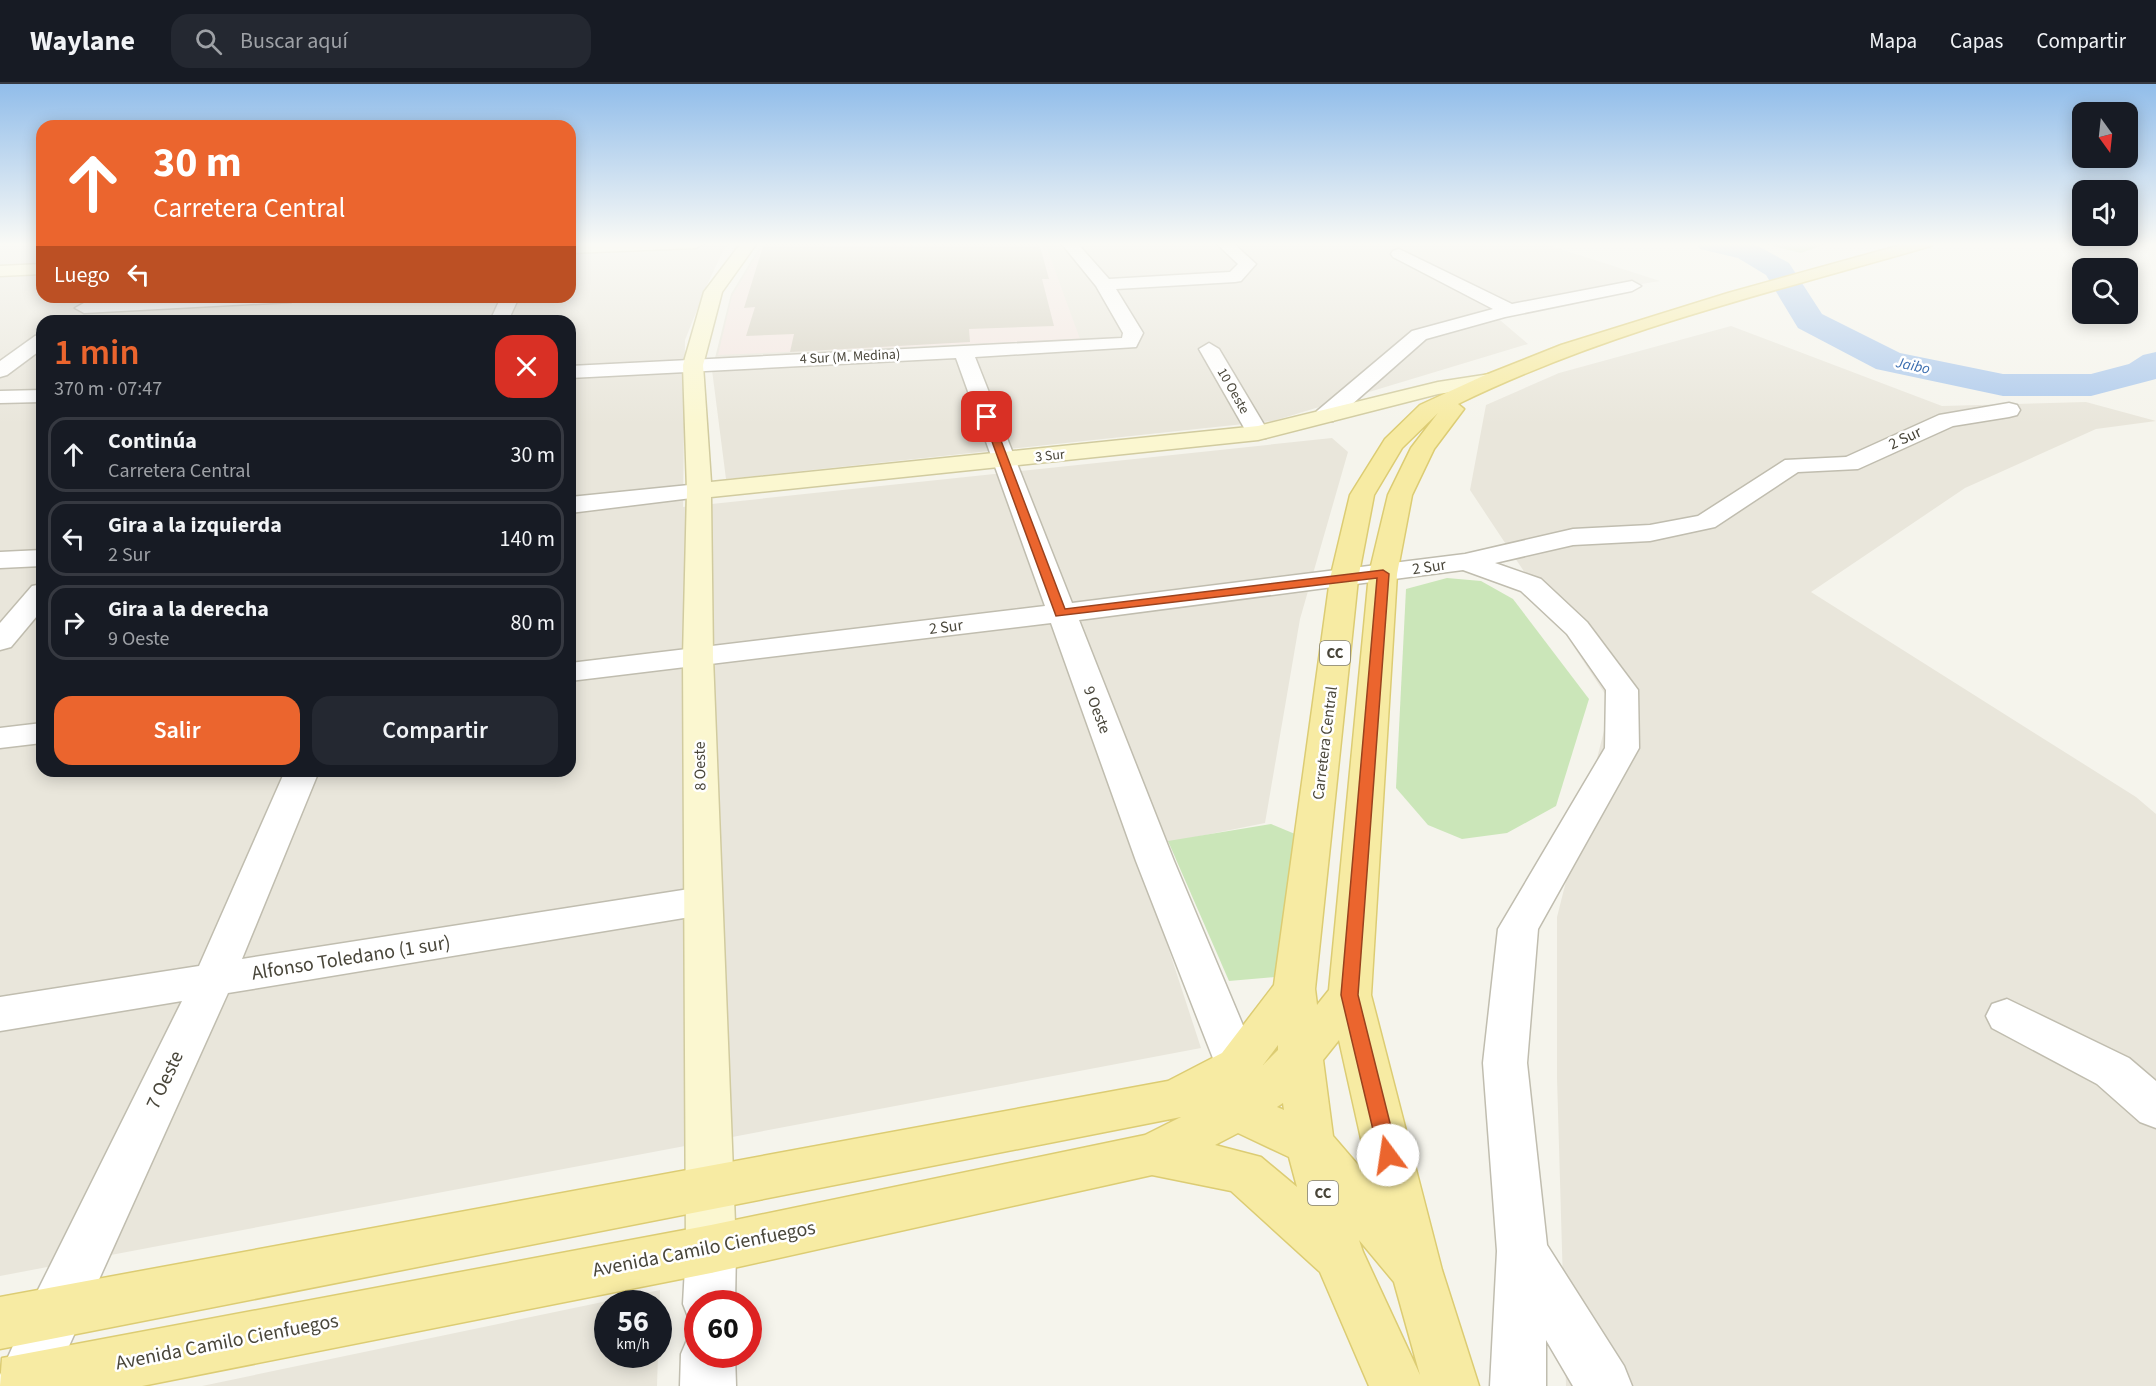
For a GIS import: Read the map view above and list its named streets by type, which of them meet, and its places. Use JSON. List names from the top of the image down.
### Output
{
  "streets": {
    "main road": [
      "3 Sur",
      "CC",
      "Carretera Central",
      "8 Oeste",
      "Avenida Camilo Cienfuegos"
    ],
    "street": [
      "4 Sur (M. Medina)",
      "10 Oeste",
      "2 Sur",
      "9 Oeste",
      "Alfonso Toledano (1 sur)",
      "7 Oeste"
    ]
  },
  "crossings": [
    ["4 Sur (M. Medina)", "9 Oeste"],
    ["4 Sur (M. Medina)", "8 Oeste"],
    ["10 Oeste", "3 Sur"],
    ["2 Sur", "9 Oeste"],
    ["2 Sur", "Carretera Central"],
    ["2 Sur", "8 Oeste"],
    ["3 Sur", "9 Oeste"],
    ["3 Sur", "Carretera Central"],
    ["3 Sur", "8 Oeste"],
    ["CC", "Carretera Central"],
    ["CC", "Avenida Camilo Cienfuegos"],
    ["9 Oeste", "Avenida Camilo Cienfuegos"],
    ["Carretera Central", "Avenida Camilo Cienfuegos"],
    ["8 Oeste", "Alfonso Toledano (1 sur)"],
    ["8 Oeste", "Avenida Camilo Cienfuegos"],
    ["Alfonso Toledano (1 sur)", "7 Oeste"],
    ["7 Oeste", "Avenida Camilo Cienfuegos"]
  ],
  "water": ["Jaibo"],
  "north": "bottom",
  "page": {
    "header": "Waylane",
    "search": "Buscar aquí",
    "nav": ["Mapa", "Capas", "Compartir"],
    "turn": ["30 m", "Carretera Central"],
    "then": "Luego",
    "heading": ["1 min", "370 m · 07:47"],
    "list": [
      {
        "name": "Continúa",
        "note": "Carretera Central",
        "value": "30 m"
      },
      {
        "name": "Gira a la izquierda",
        "note": "2 Sur",
        "value": "140 m"
      },
      {
        "name": "Gira a la derecha",
        "note": "9 Oeste",
        "value": "80 m"
      }
    ],
    "buttons": ["Salir", "Compartir"],
    "speed": "56 km/h",
    "limit": "60"
  }
}
